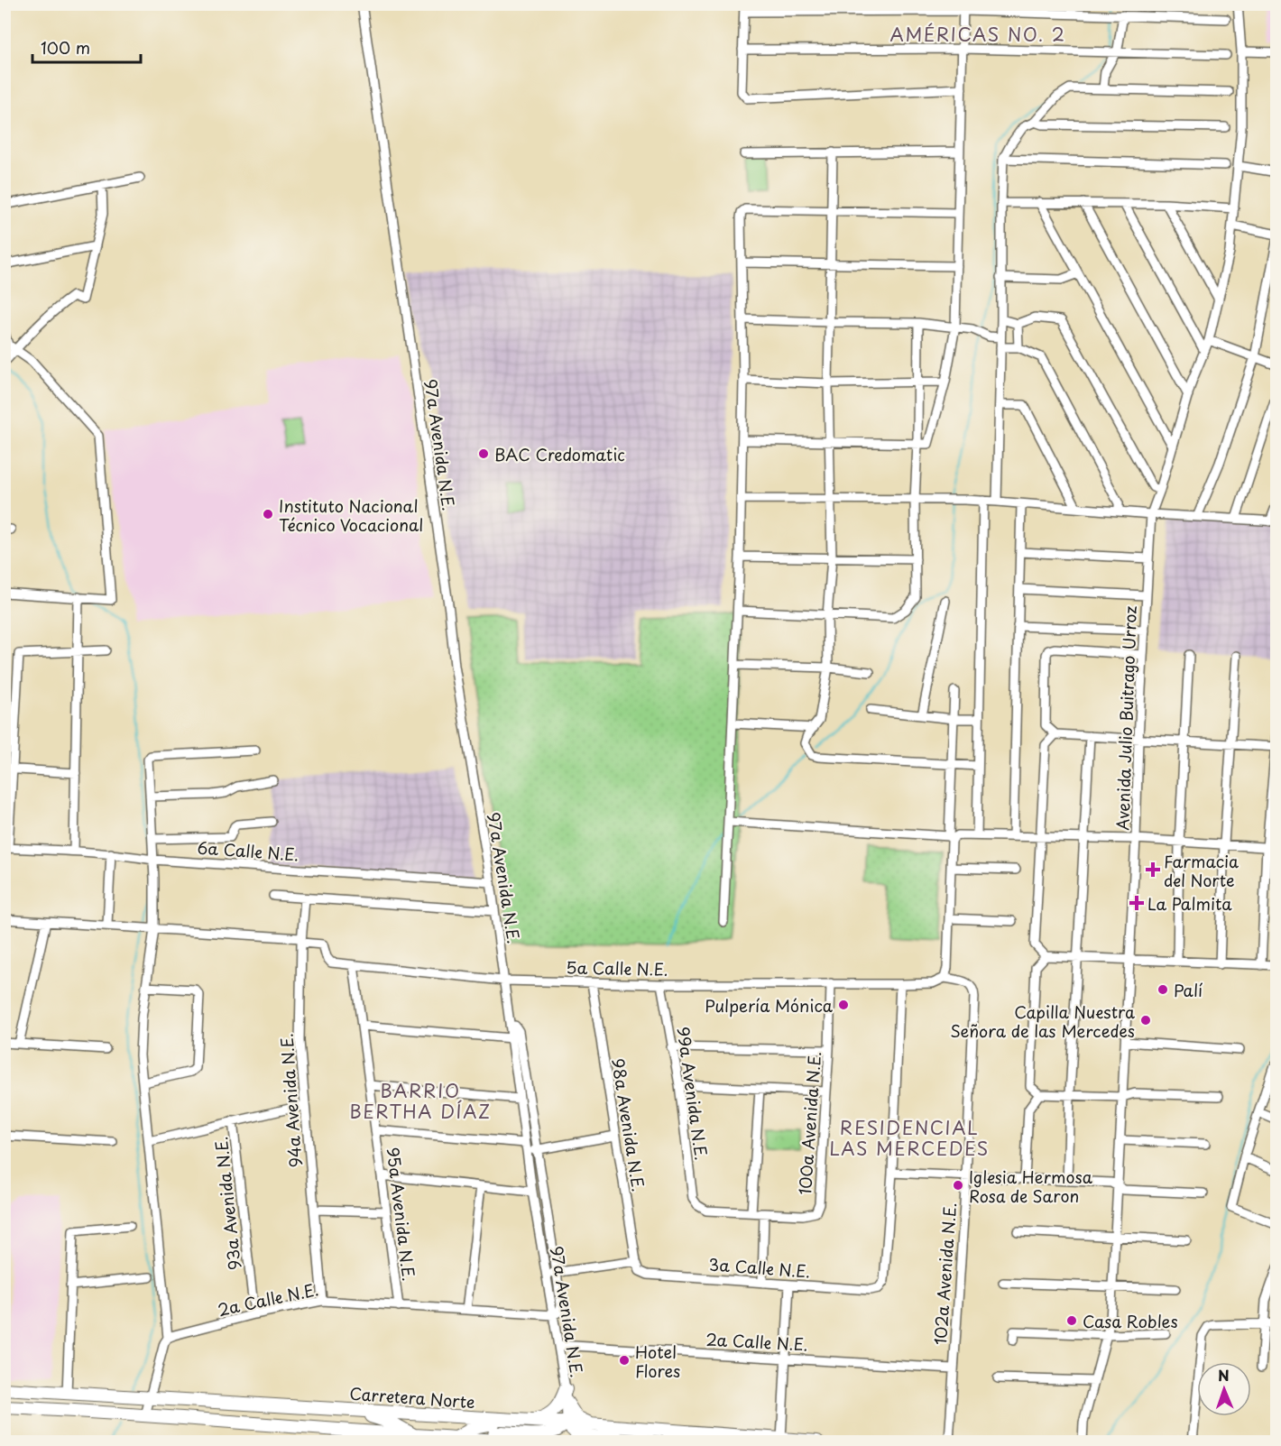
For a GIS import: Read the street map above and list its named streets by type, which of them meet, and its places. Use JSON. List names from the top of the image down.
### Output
{
  "streets": {
    "highway": ["Carretera Norte"],
    "street": [
      "97a Avenida N.E.",
      "Avenida Julio Buitrago Urroz",
      "6a Calle N.E.",
      "5a Calle N.E.",
      "99a Avenida N.E.",
      "94a Avenida N.E.",
      "100a Avenida N.E.",
      "98a Avenida N.E.",
      "93a Avenida N.E.",
      "95a Avenida N.E.",
      "3a Calle N.E.",
      "102a Avenida N.E.",
      "2a Calle N.E."
    ]
  },
  "crossings": [
    ["97a Avenida N.E.", "6a Calle N.E."],
    ["97a Avenida N.E.", "5a Calle N.E."],
    ["97a Avenida N.E.", "2a Calle N.E."],
    ["97a Avenida N.E.", "Carretera Norte"],
    ["5a Calle N.E.", "99a Avenida N.E."],
    ["5a Calle N.E.", "94a Avenida N.E."],
    ["5a Calle N.E.", "100a Avenida N.E."],
    ["5a Calle N.E.", "98a Avenida N.E."],
    ["5a Calle N.E.", "95a Avenida N.E."],
    ["5a Calle N.E.", "102a Avenida N.E."],
    ["94a Avenida N.E.", "2a Calle N.E."],
    ["98a Avenida N.E.", "3a Calle N.E."],
    ["93a Avenida N.E.", "2a Calle N.E."],
    ["95a Avenida N.E.", "2a Calle N.E."],
    ["102a Avenida N.E.", "2a Calle N.E."]
  ],
  "districts": ["AMÉRICAS NO. 2", "BARRIO BERTHA DÍAZ", "RESIDENCIAL LAS MERCEDES"],
  "places": {
    "other": [
      "BAC Credomatic",
      "Instituto Nacional Técnico Vocacional",
      "Palí",
      "Pulpería Mónica",
      "Capilla Nuestra Señora de las Mercedes",
      "Iglesia Hermosa Rosa de Saron",
      "Casa Robles",
      "Hotel Flores"
    ],
    "health": ["Farmacia del Norte", "La Palmita"]
  },
  "scale_bar": "100 m",
  "north": "top"
}
